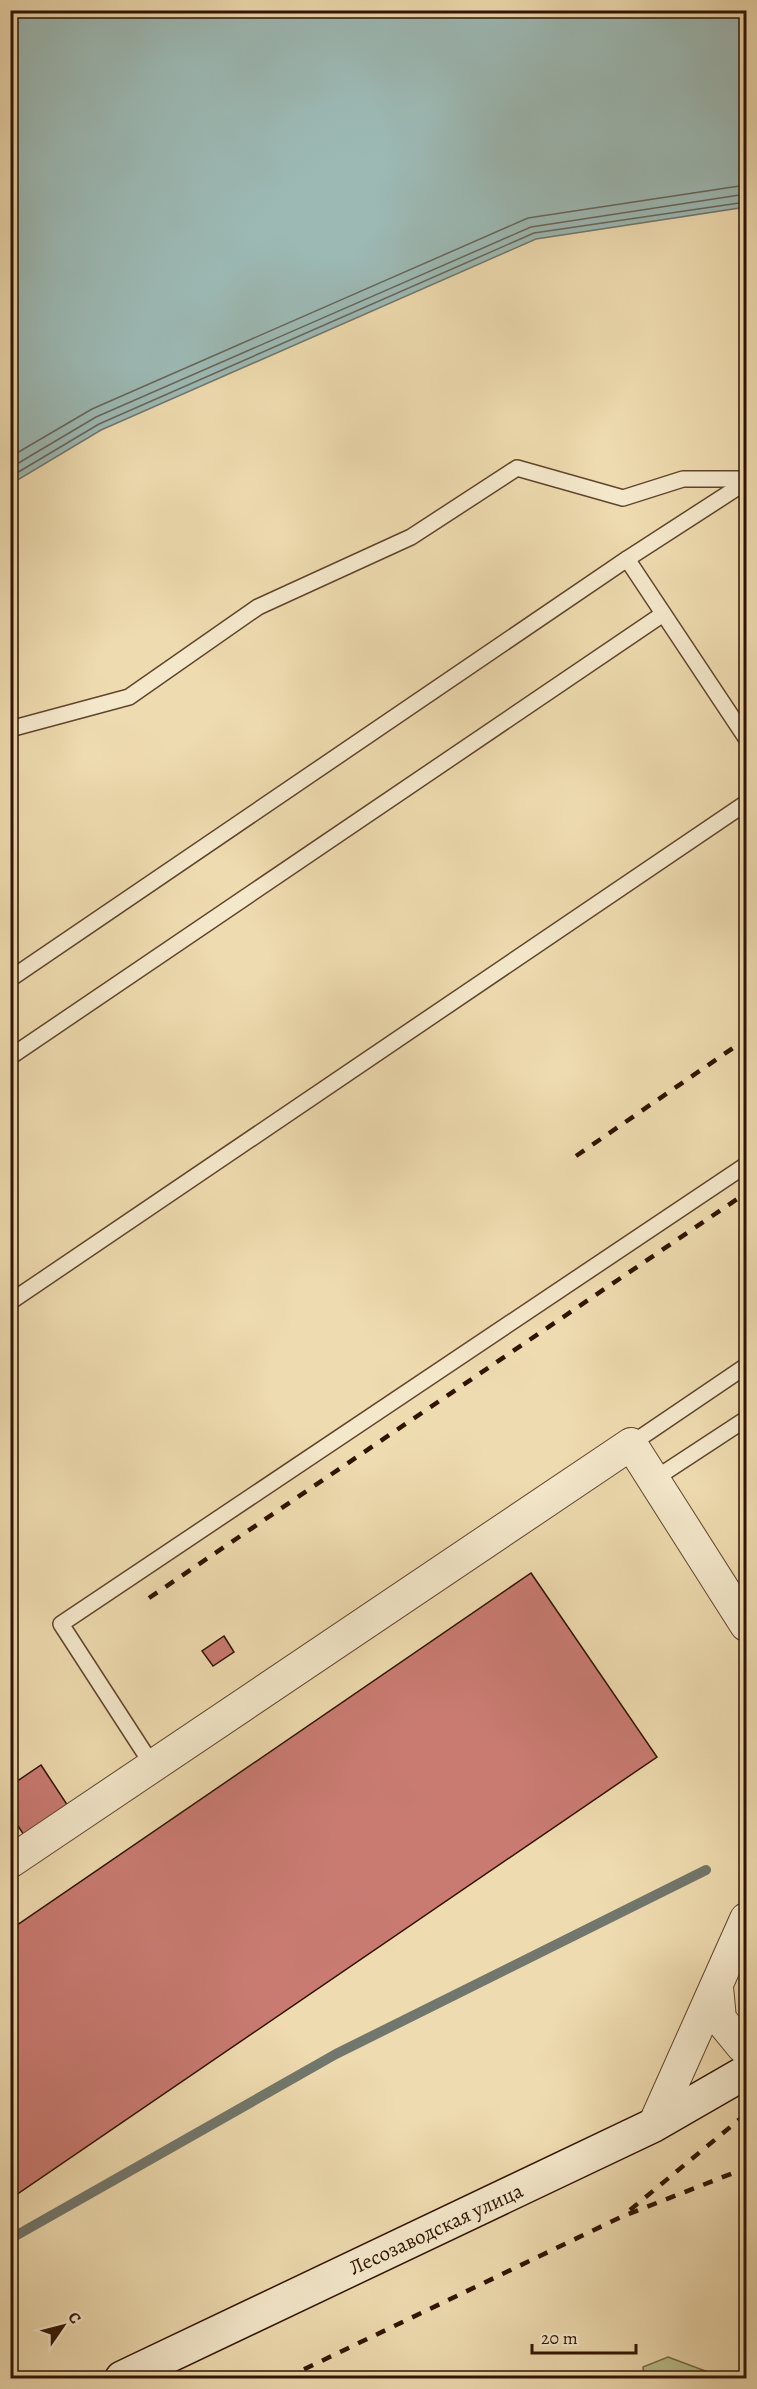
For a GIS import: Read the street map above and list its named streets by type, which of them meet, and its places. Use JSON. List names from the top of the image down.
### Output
{
  "streets": {
    "main road": ["Лесозаводская улица"]
  },
  "scale_bar": "20 m",
  "north": "top right"
}
